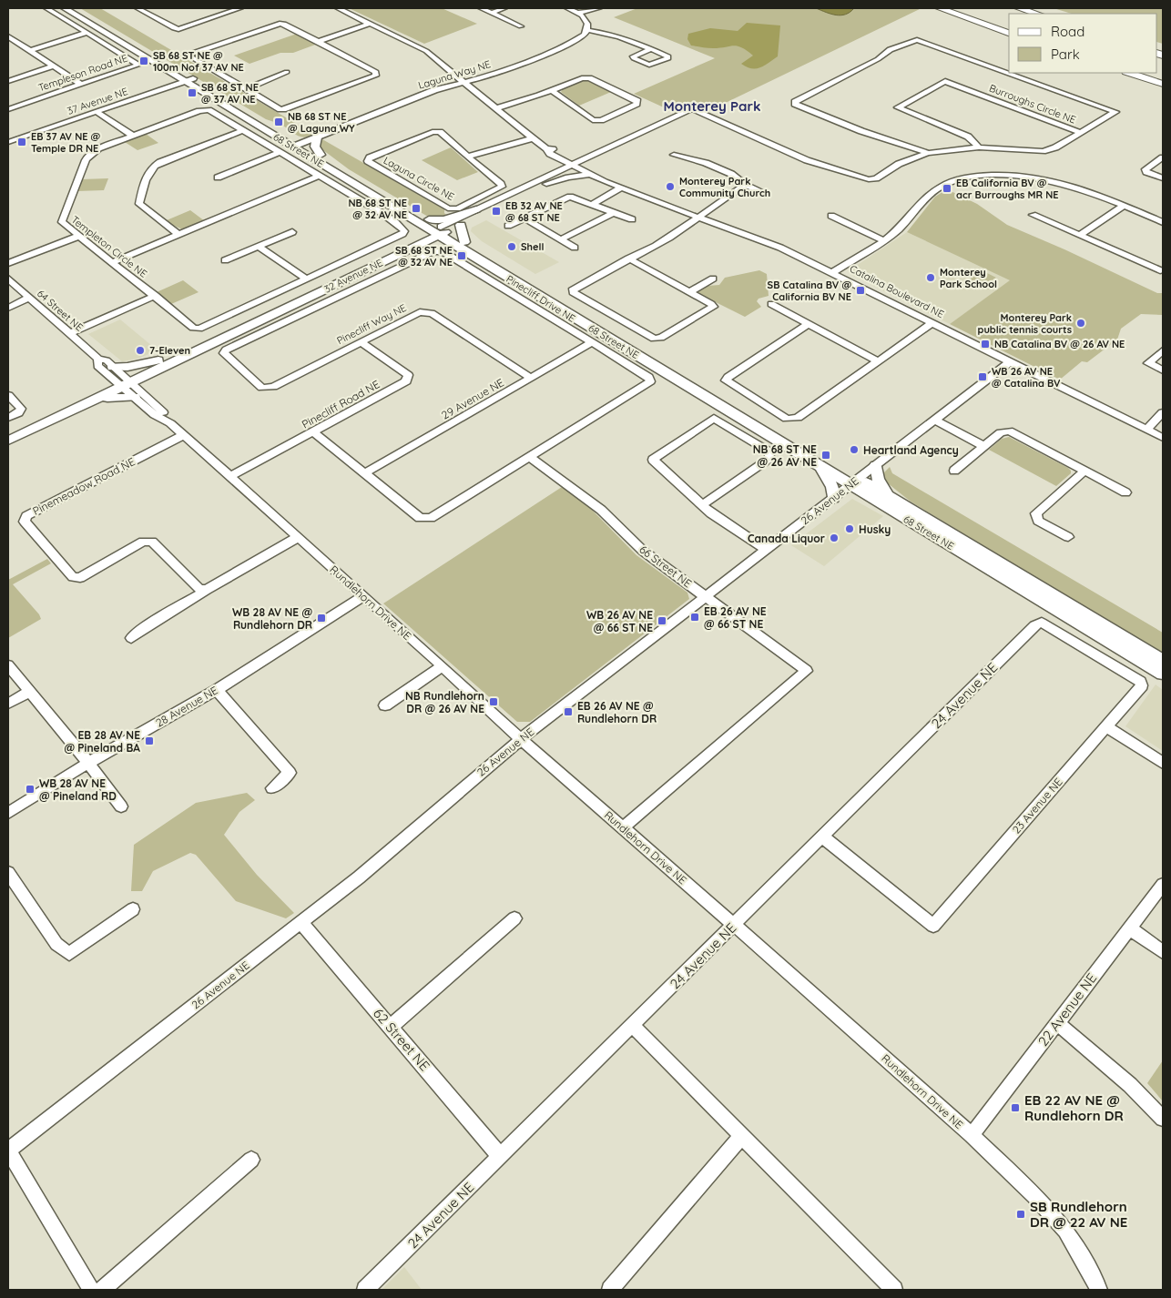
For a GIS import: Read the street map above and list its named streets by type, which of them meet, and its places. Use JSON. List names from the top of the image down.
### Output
{
  "streets": {
    "main road": ["68 Street NE", "32 Avenue NE"],
    "street": [
      "Templeson Road NE",
      "Laguna Way NE",
      "37 Avenue NE",
      "Burroughs Circle NE",
      "Laguna Circle NE",
      "Templeton Circle NE",
      "Catalina Boulevard NE",
      "Pinecliff Drive NE",
      "64 Street NE",
      "Pinecliff Way NE",
      "29 Avenue NE",
      "Pinecliff Road NE",
      "Pinemeadow Road NE",
      "26 Avenue NE",
      "66 Street NE",
      "Rundlehorn Drive NE",
      "24 Avenue NE",
      "28 Avenue NE",
      "23 Avenue NE",
      "22 Avenue NE",
      "62 Street NE"
    ]
  },
  "crossings": [
    ["Laguna Way NE", "68 Street NE"],
    ["Laguna Way NE", "Catalina Boulevard NE"],
    ["37 Avenue NE", "68 Street NE"],
    ["68 Street NE", "32 Avenue NE"],
    ["68 Street NE", "26 Avenue NE"],
    ["32 Avenue NE", "Catalina Boulevard NE"],
    ["32 Avenue NE", "64 Street NE"],
    ["32 Avenue NE", "Rundlehorn Drive NE"],
    ["Catalina Boulevard NE", "26 Avenue NE"],
    ["Pinecliff Drive NE", "Pinecliff Way NE"],
    ["Pinecliff Drive NE", "29 Avenue NE"],
    ["Pinecliff Drive NE", "Pinecliff Road NE"],
    ["Pinecliff Drive NE", "66 Street NE"],
    ["64 Street NE", "Rundlehorn Drive NE"],
    ["Pinecliff Way NE", "29 Avenue NE"],
    ["Pinecliff Way NE", "Pinecliff Road NE"],
    ["Pinecliff Road NE", "Rundlehorn Drive NE"],
    ["Pinemeadow Road NE", "Rundlehorn Drive NE"],
    ["26 Avenue NE", "66 Street NE"],
    ["26 Avenue NE", "Rundlehorn Drive NE"],
    ["26 Avenue NE", "62 Street NE"],
    ["66 Street NE", "Rundlehorn Drive NE"],
    ["Rundlehorn Drive NE", "24 Avenue NE"],
    ["Rundlehorn Drive NE", "28 Avenue NE"],
    ["Rundlehorn Drive NE", "22 Avenue NE"],
    ["24 Avenue NE", "23 Avenue NE"],
    ["24 Avenue NE", "62 Street NE"]
  ],
  "districts": ["Monterey Park"],
  "places": {
    "transit": [
      "SB 68 ST NE @ 100m Nof 37 AV NE",
      "SB 68 ST NE @ 37 AV NE",
      "NB 68 ST NE @ Laguna WY",
      "EB 37 AV NE @ Temple DR NE",
      "EB California BV @ acr Burroughs MR NE",
      "NB 68 ST NE @ 32 AV NE",
      "EB 32 AV NE @ 68 ST NE",
      "SB 68 ST NE @ 32 AV NE",
      "SB Catalina BV @ California BV NE",
      "NB Catalina BV @ 26 AV NE",
      "WB 26 AV NE @ Catalina BV",
      "NB 68 ST NE @ 26 AV NE",
      "EB 26 AV NE @ 66 ST NE",
      "WB 28 AV NE @ Rundlehorn DR",
      "WB 26 AV NE @ 66 ST NE",
      "NB Rundlehorn DR @ 26 AV NE",
      "EB 26 AV NE @ Rundlehorn DR",
      "EB 28 AV NE @ Pineland BA",
      "WB 28 AV NE @ Pineland RD",
      "EB 22 AV NE @ Rundlehorn DR",
      "SB Rundlehorn DR @ 22 AV NE"
    ],
    "other": [
      "Monterey Park Community Church",
      "Shell",
      "Monterey Park School",
      "Monterey Park public tennis courts",
      "7-Eleven",
      "Heartland Agency",
      "Husky",
      "Canada Liquor"
    ]
  },
  "legend": ["Road", "Park"]
}
